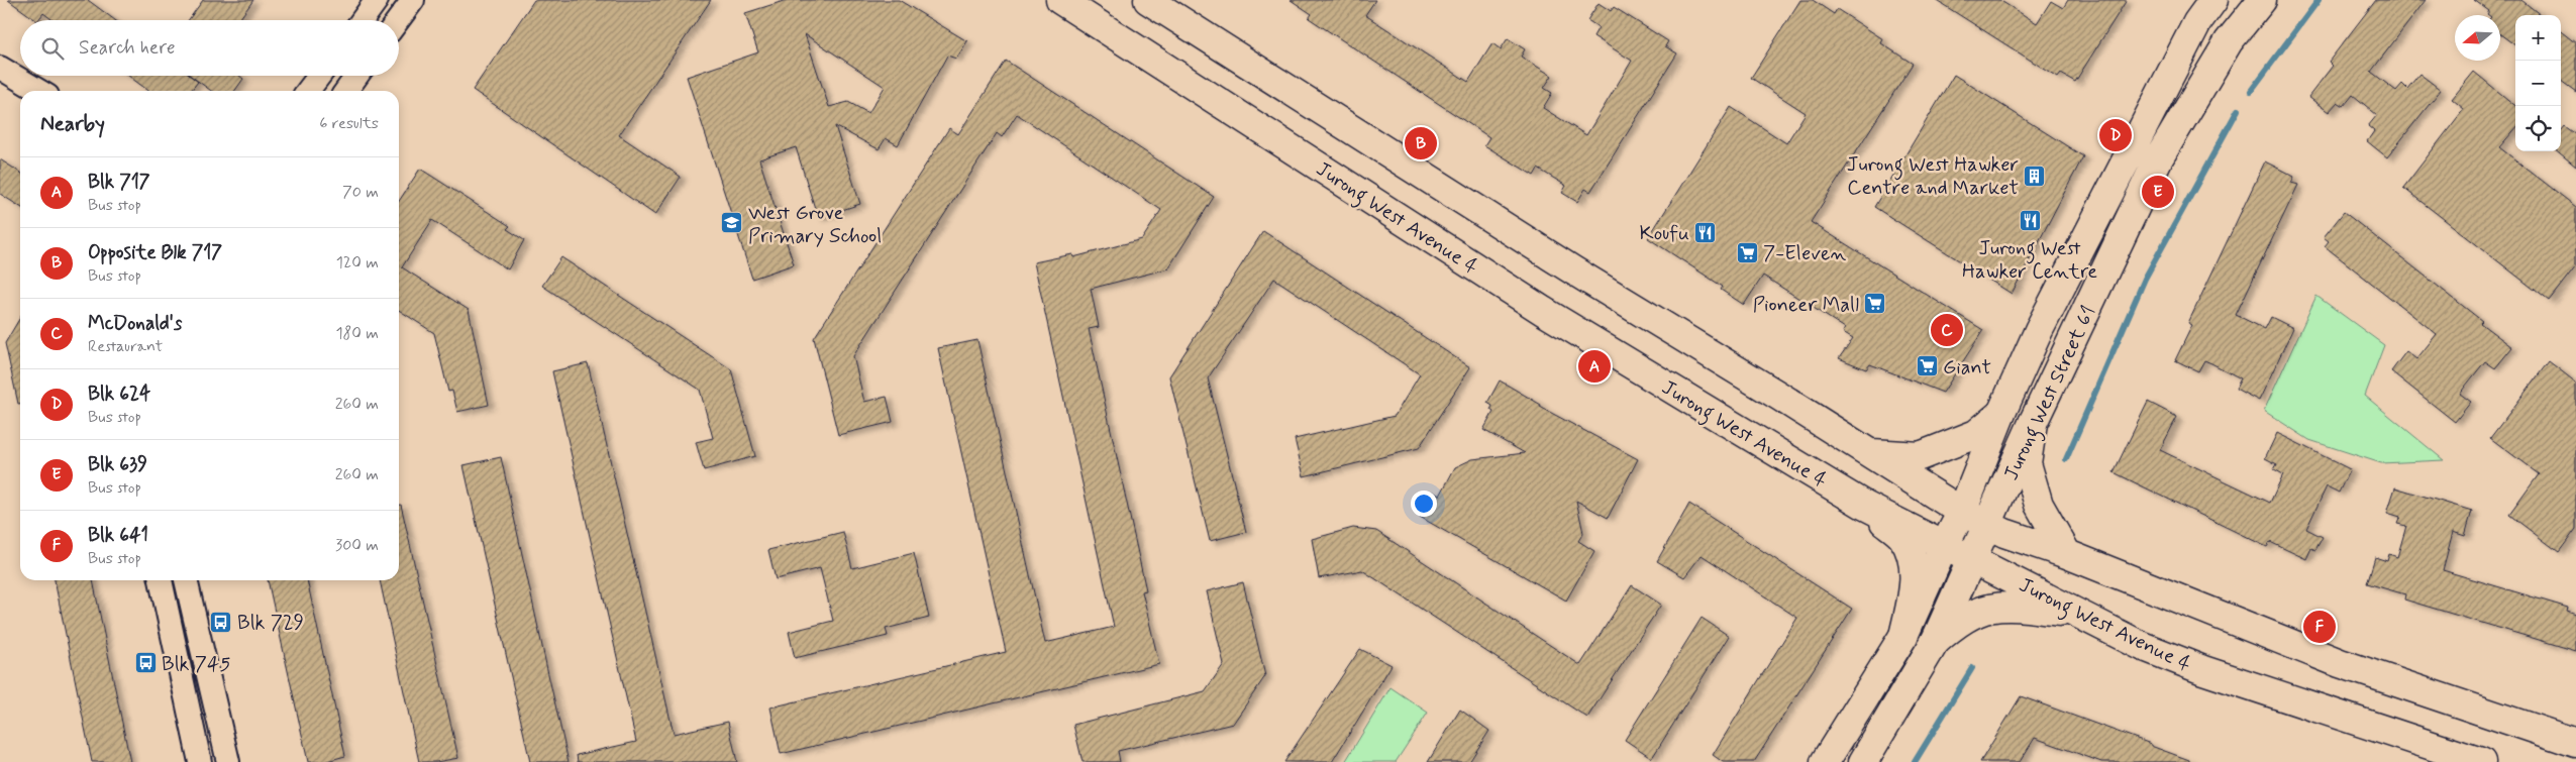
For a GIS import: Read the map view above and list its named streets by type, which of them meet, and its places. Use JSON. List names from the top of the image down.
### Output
{
  "streets": {
    "main road": ["Jurong West Avenue 4", "Jurong West Street 61"]
  },
  "crossings": [
    ["Jurong West Avenue 4", "Jurong West Street 61"]
  ],
  "places": {
    "building": ["Jurong West Hawker Centre and Market"],
    "restaurant": ["Jurong West Hawker Centre", "Koufu"],
    "school or university": ["West Grove Primary School"],
    "supermarket": ["7-Eleven", "Pioneer Mall", "Giant"],
    "bus stop": ["Blk 729", "Blk 745"]
  },
  "north": "left",
  "page": {
    "map_buttons": ["+", "−"],
    "search": "Search here",
    "heading": ["Nearby", "6 results"],
    "pins": [
      "D",
      "B",
      "E",
      "C",
      "A",
      "F"
    ],
    "list": [
      {
        "mark": "A",
        "name": "Blk 717",
        "note": "Bus stop",
        "value": "70 m"
      },
      {
        "mark": "B",
        "name": "Opposite Blk 717",
        "note": "Bus stop",
        "value": "120 m"
      },
      {
        "mark": "C",
        "name": "McDonald's",
        "note": "Restaurant",
        "value": "180 m"
      },
      {
        "mark": "D",
        "name": "Blk 624",
        "note": "Bus stop",
        "value": "260 m"
      },
      {
        "mark": "E",
        "name": "Blk 639",
        "note": "Bus stop",
        "value": "260 m"
      },
      {
        "mark": "F",
        "name": "Blk 641",
        "note": "Bus stop",
        "value": "300 m"
      }
    ]
  }
}
